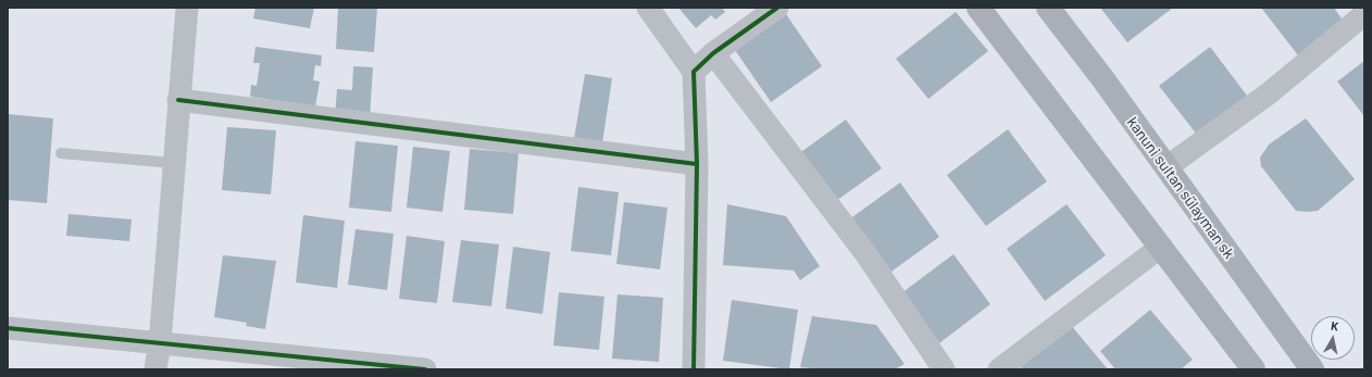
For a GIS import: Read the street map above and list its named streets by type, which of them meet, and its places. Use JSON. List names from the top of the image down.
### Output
{
  "streets": {
    "main road": ["kanuni sultan sülayman sk"]
  },
  "north": "top"
}
